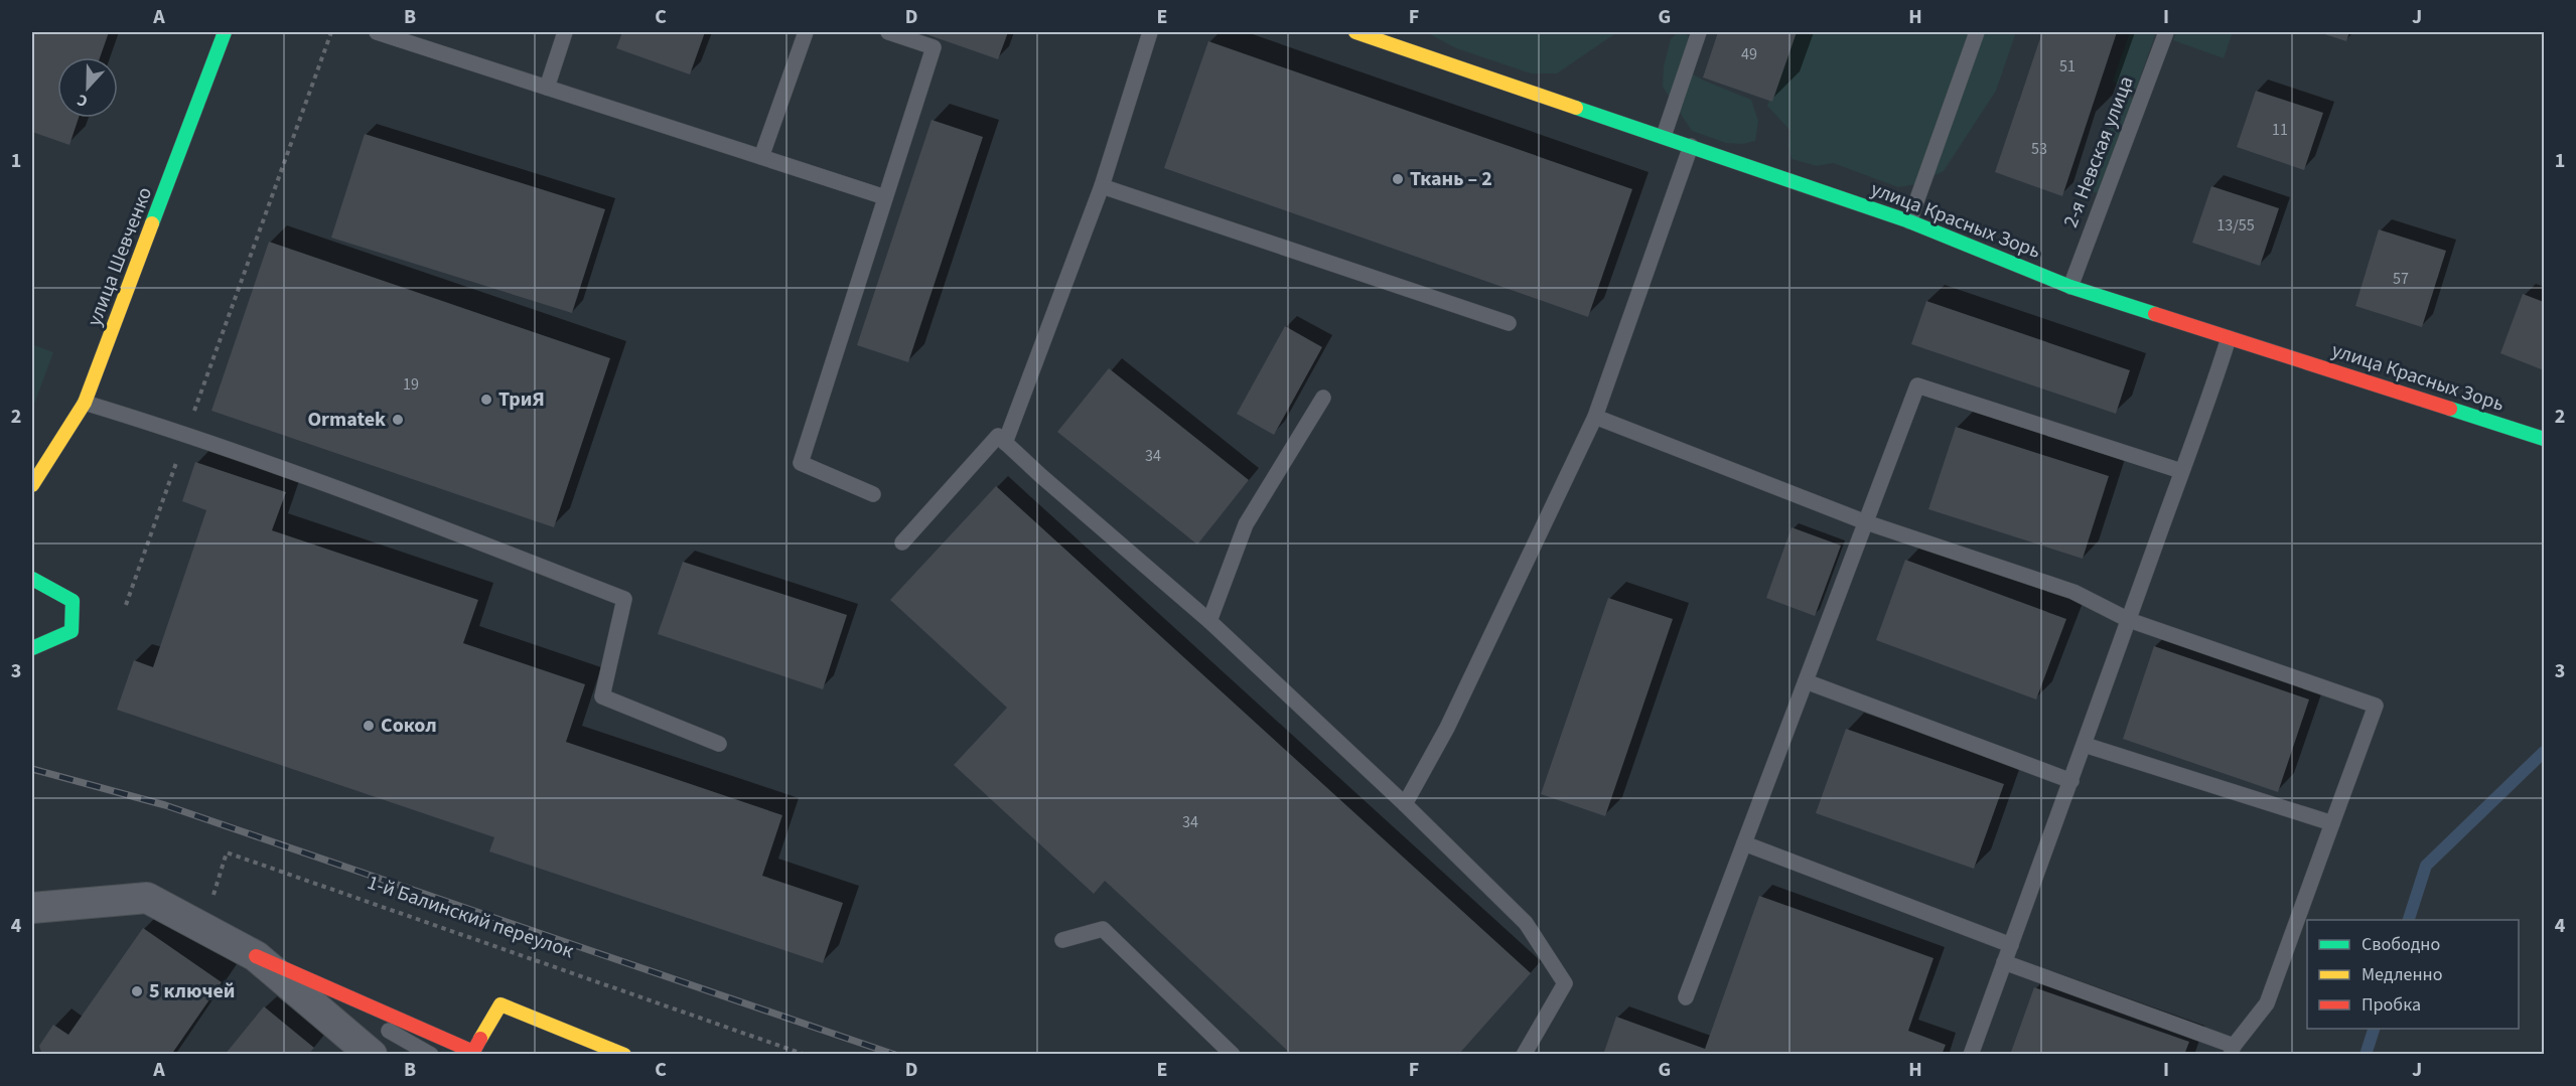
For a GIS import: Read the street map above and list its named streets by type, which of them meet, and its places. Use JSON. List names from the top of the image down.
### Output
{
  "streets": {
    "street": ["улица Красных Зорь", "улица Шевченко"],
    "lane": ["2-я Невская улица"],
    "path": ["1-й Балинский переулок"]
  },
  "crossings": [
    ["2-я Невская улица", "улица Красных Зорь"]
  ],
  "places": [
    "Ткань – 2",
    "ТриЯ",
    "Ormatek",
    "Сокол",
    "5 ключей"
  ],
  "house_numbers": [
    "49",
    "51",
    "11",
    "53",
    "13/55",
    "57",
    "19",
    "34",
    "34"
  ],
  "legend": ["Свободно", "Медленно", "Пробка"],
  "north": "bottom",
  "grid": {
    "columns": [
      "A",
      "B",
      "C",
      "D",
      "E",
      "F",
      "G",
      "H",
      "I",
      "J"
    ],
    "rows": [
      "1",
      "2",
      "3",
      "4"
    ]
  }
}
